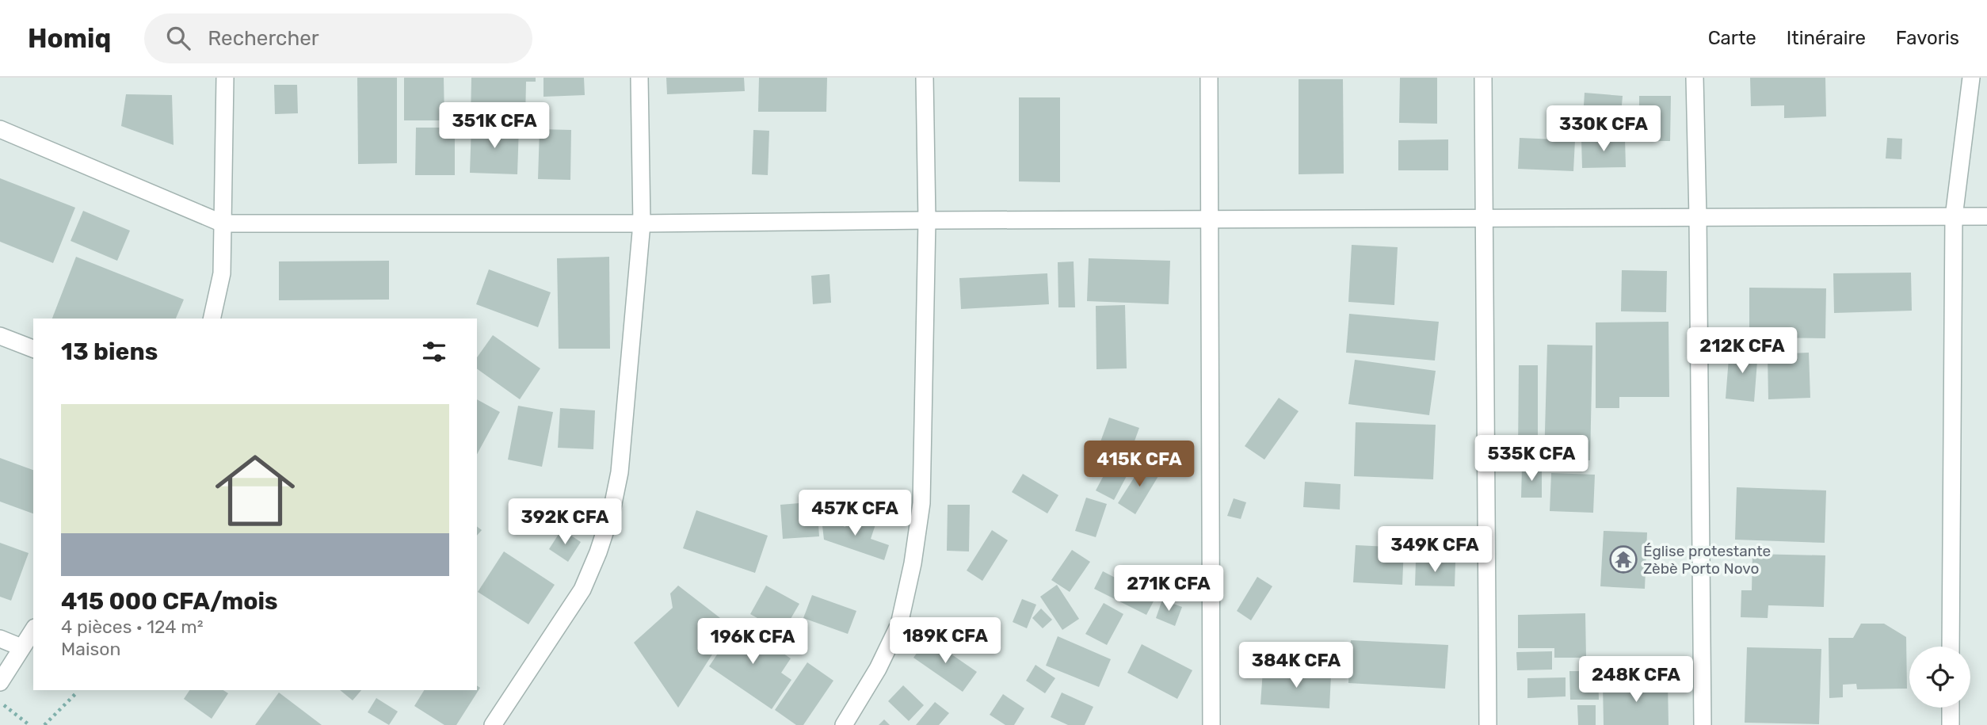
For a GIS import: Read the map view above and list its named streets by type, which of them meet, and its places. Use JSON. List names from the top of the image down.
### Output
{
  "places": {
    "temple": ["Église protestante Zèbè Porto Novo"]
  },
  "page": {
    "header": "Homiq",
    "search": "Rechercher",
    "nav": ["Carte", "Itinéraire", "Favoris"],
    "price": [
      "351K CFA",
      "330K CFA",
      "212K CFA",
      "535K CFA",
      "415K CFA",
      "457K CFA",
      "392K CFA",
      "349K CFA",
      "271K CFA",
      "189K CFA",
      "196K CFA",
      "384K CFA",
      "248K CFA"
    ],
    "heading": "13 biens",
    "list": [
      {
        "name": "415 000 CFA/mois",
        "note": "4 pièces · 124 m² · Maison"
      }
    ]
  }
}
